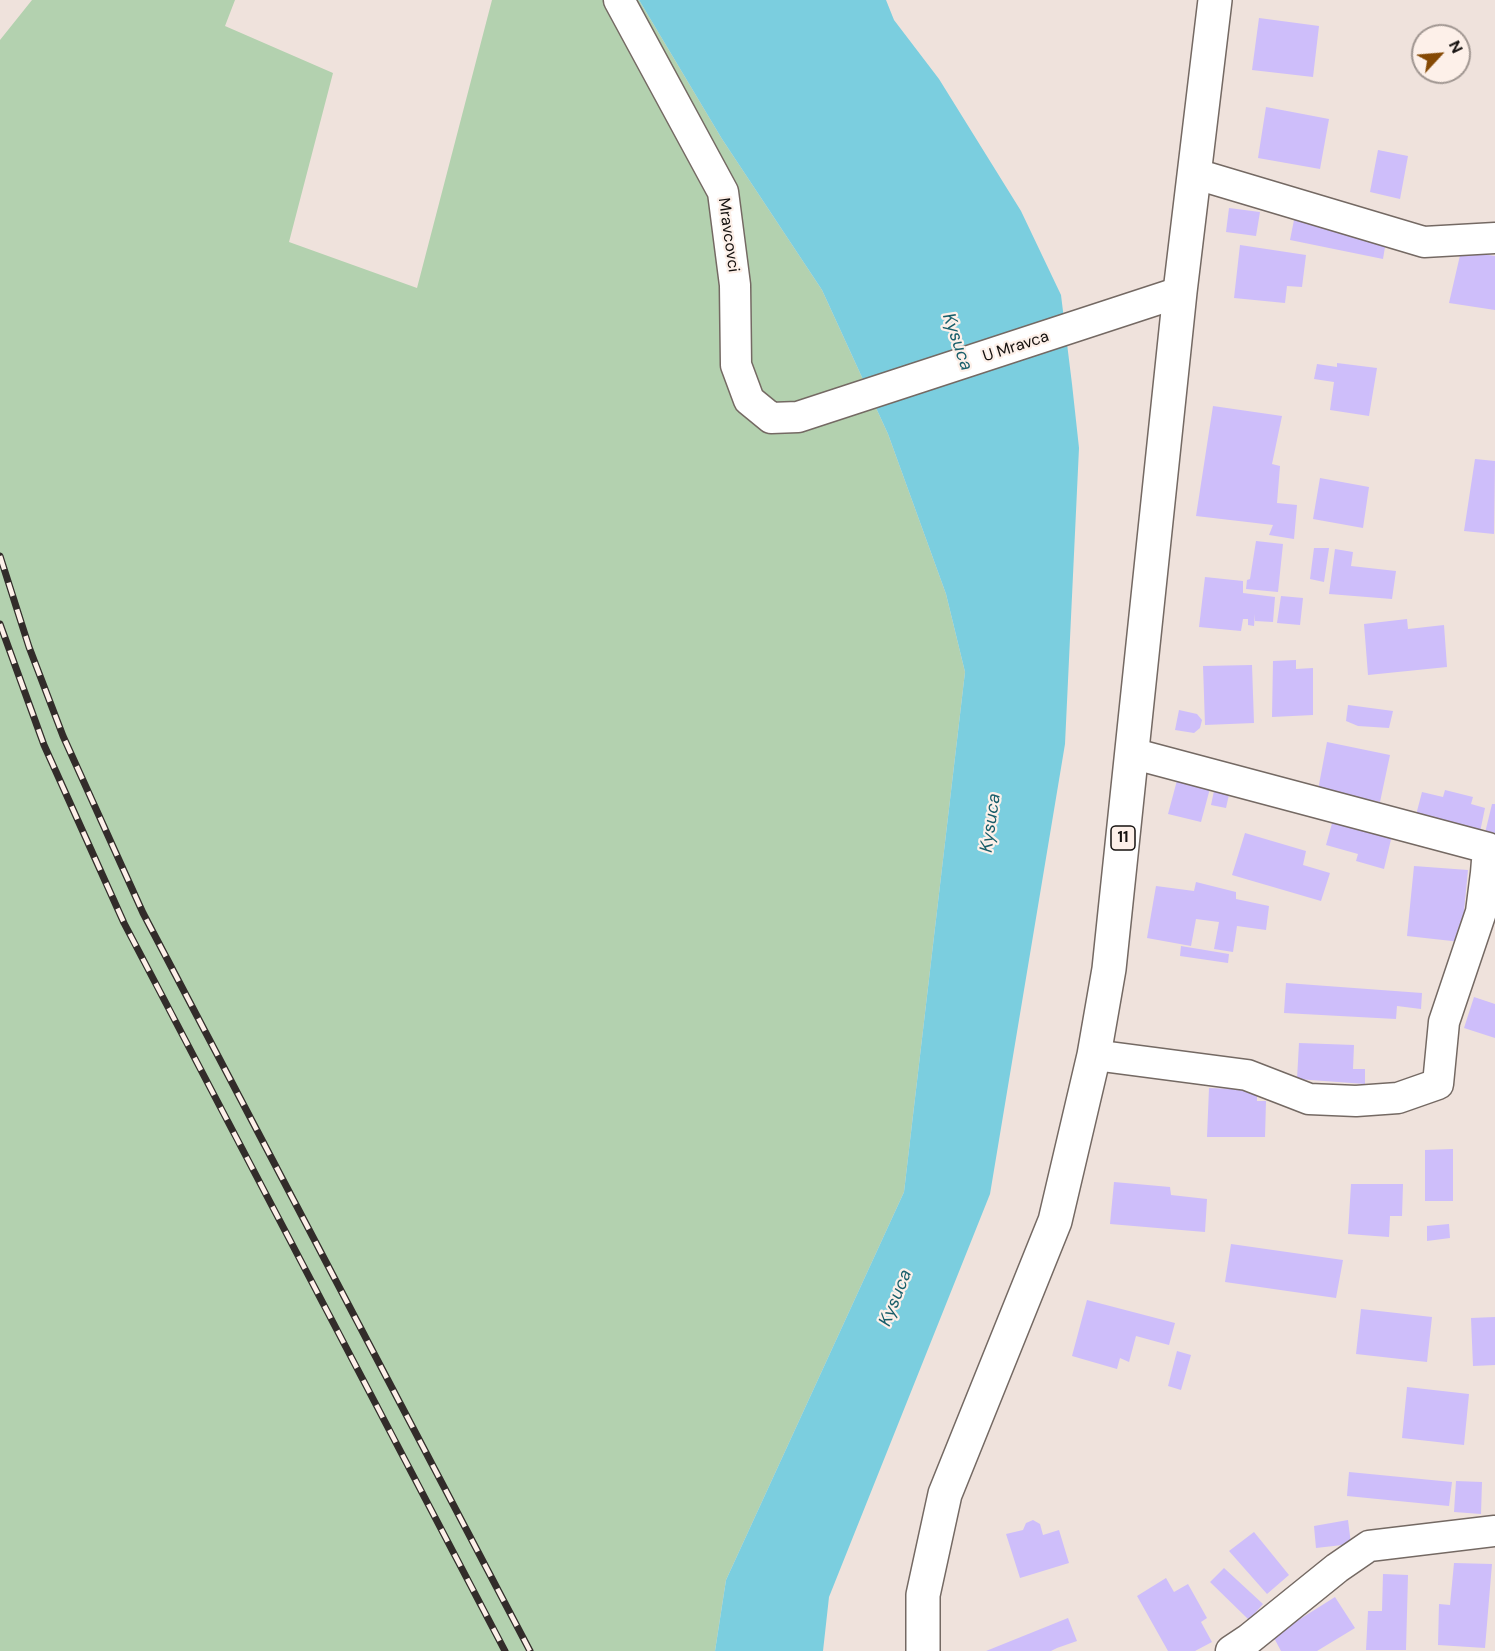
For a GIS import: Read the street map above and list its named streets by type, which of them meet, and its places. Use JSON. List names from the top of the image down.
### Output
{
  "streets": {
    "main road": ["11"],
    "street": ["Mravcovci", "U Mravca"]
  },
  "crossings": [
    ["Mravcovci", "U Mravca"],
    ["U Mravca", "11"]
  ],
  "water": ["Kysuca"],
  "north": "top right"
}
